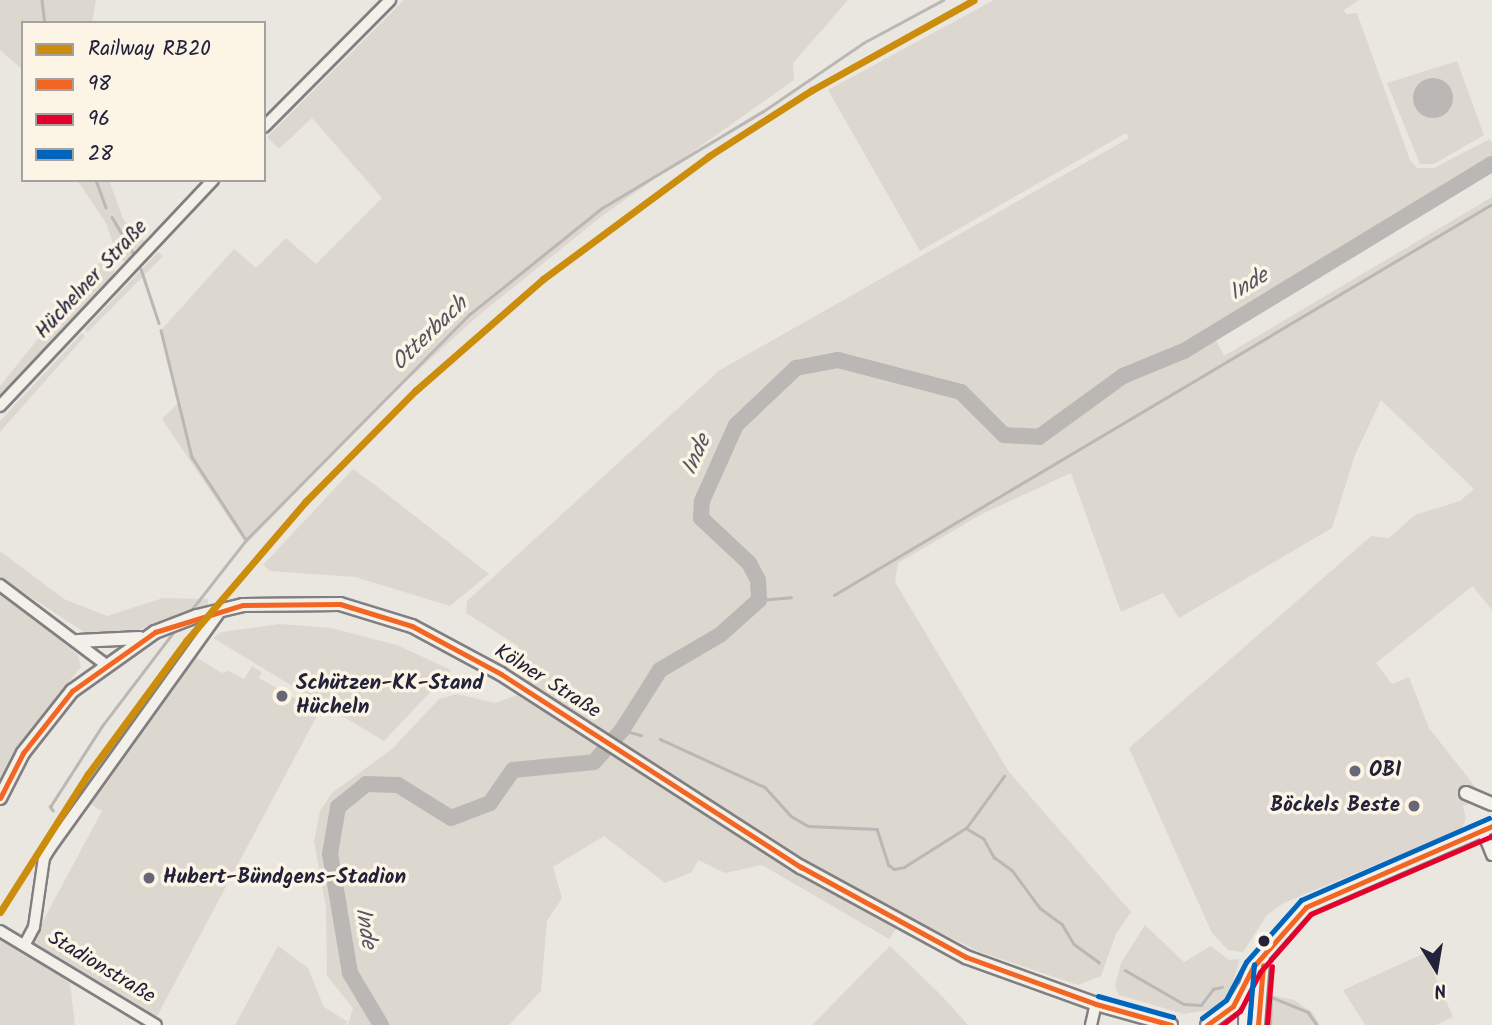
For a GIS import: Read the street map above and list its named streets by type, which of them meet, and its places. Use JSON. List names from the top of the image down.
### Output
{
  "streets": {
    "main road": ["Kölner Straße"],
    "street": ["Hüchelner Straße", "Stadionstraße"]
  },
  "water": ["Inde", "Otterbach"],
  "places": [
    "Schützen-KK-Stand Hücheln",
    "OBI",
    "Böckels Beste",
    "Hubert-Bündgens-Stadion"
  ],
  "lines": [
    "rail line RB20",
    "transit line 98",
    "transit line 28",
    "transit line 96"
  ],
  "legend": [
    "Railway RB20",
    "98",
    "96",
    "28"
  ],
  "north": "bottom"
}
